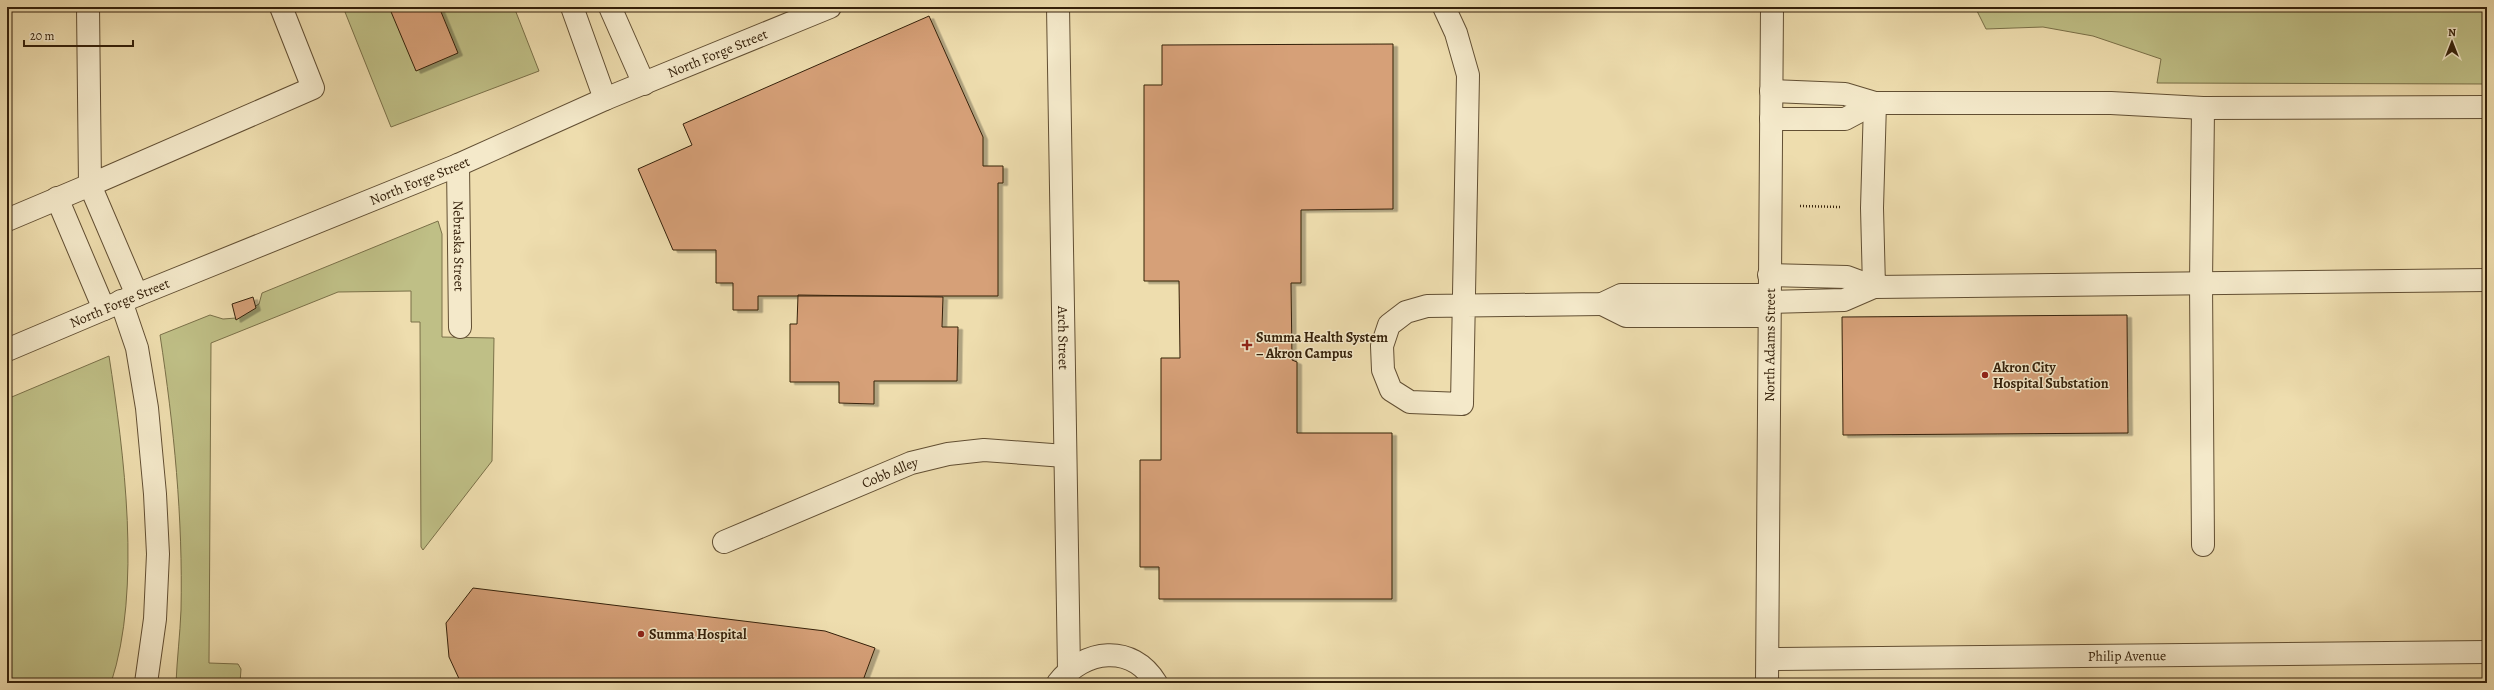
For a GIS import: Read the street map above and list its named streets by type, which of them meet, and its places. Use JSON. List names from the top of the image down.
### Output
{
  "streets": {
    "street": [
      "North Forge Street",
      "Nebraska Street",
      "Arch Street",
      "North Adams Street",
      "Cobb Alley",
      "Philip Avenue"
    ]
  },
  "crossings": [
    ["North Forge Street", "Nebraska Street"],
    ["Arch Street", "Cobb Alley"],
    ["North Adams Street", "Philip Avenue"]
  ],
  "places": {
    "health": ["Summa Health System – Akron Campus"],
    "other": ["Akron City Hospital Substation", "Summa Hospital"]
  },
  "scale_bar": "20 m",
  "north": "top"
}
